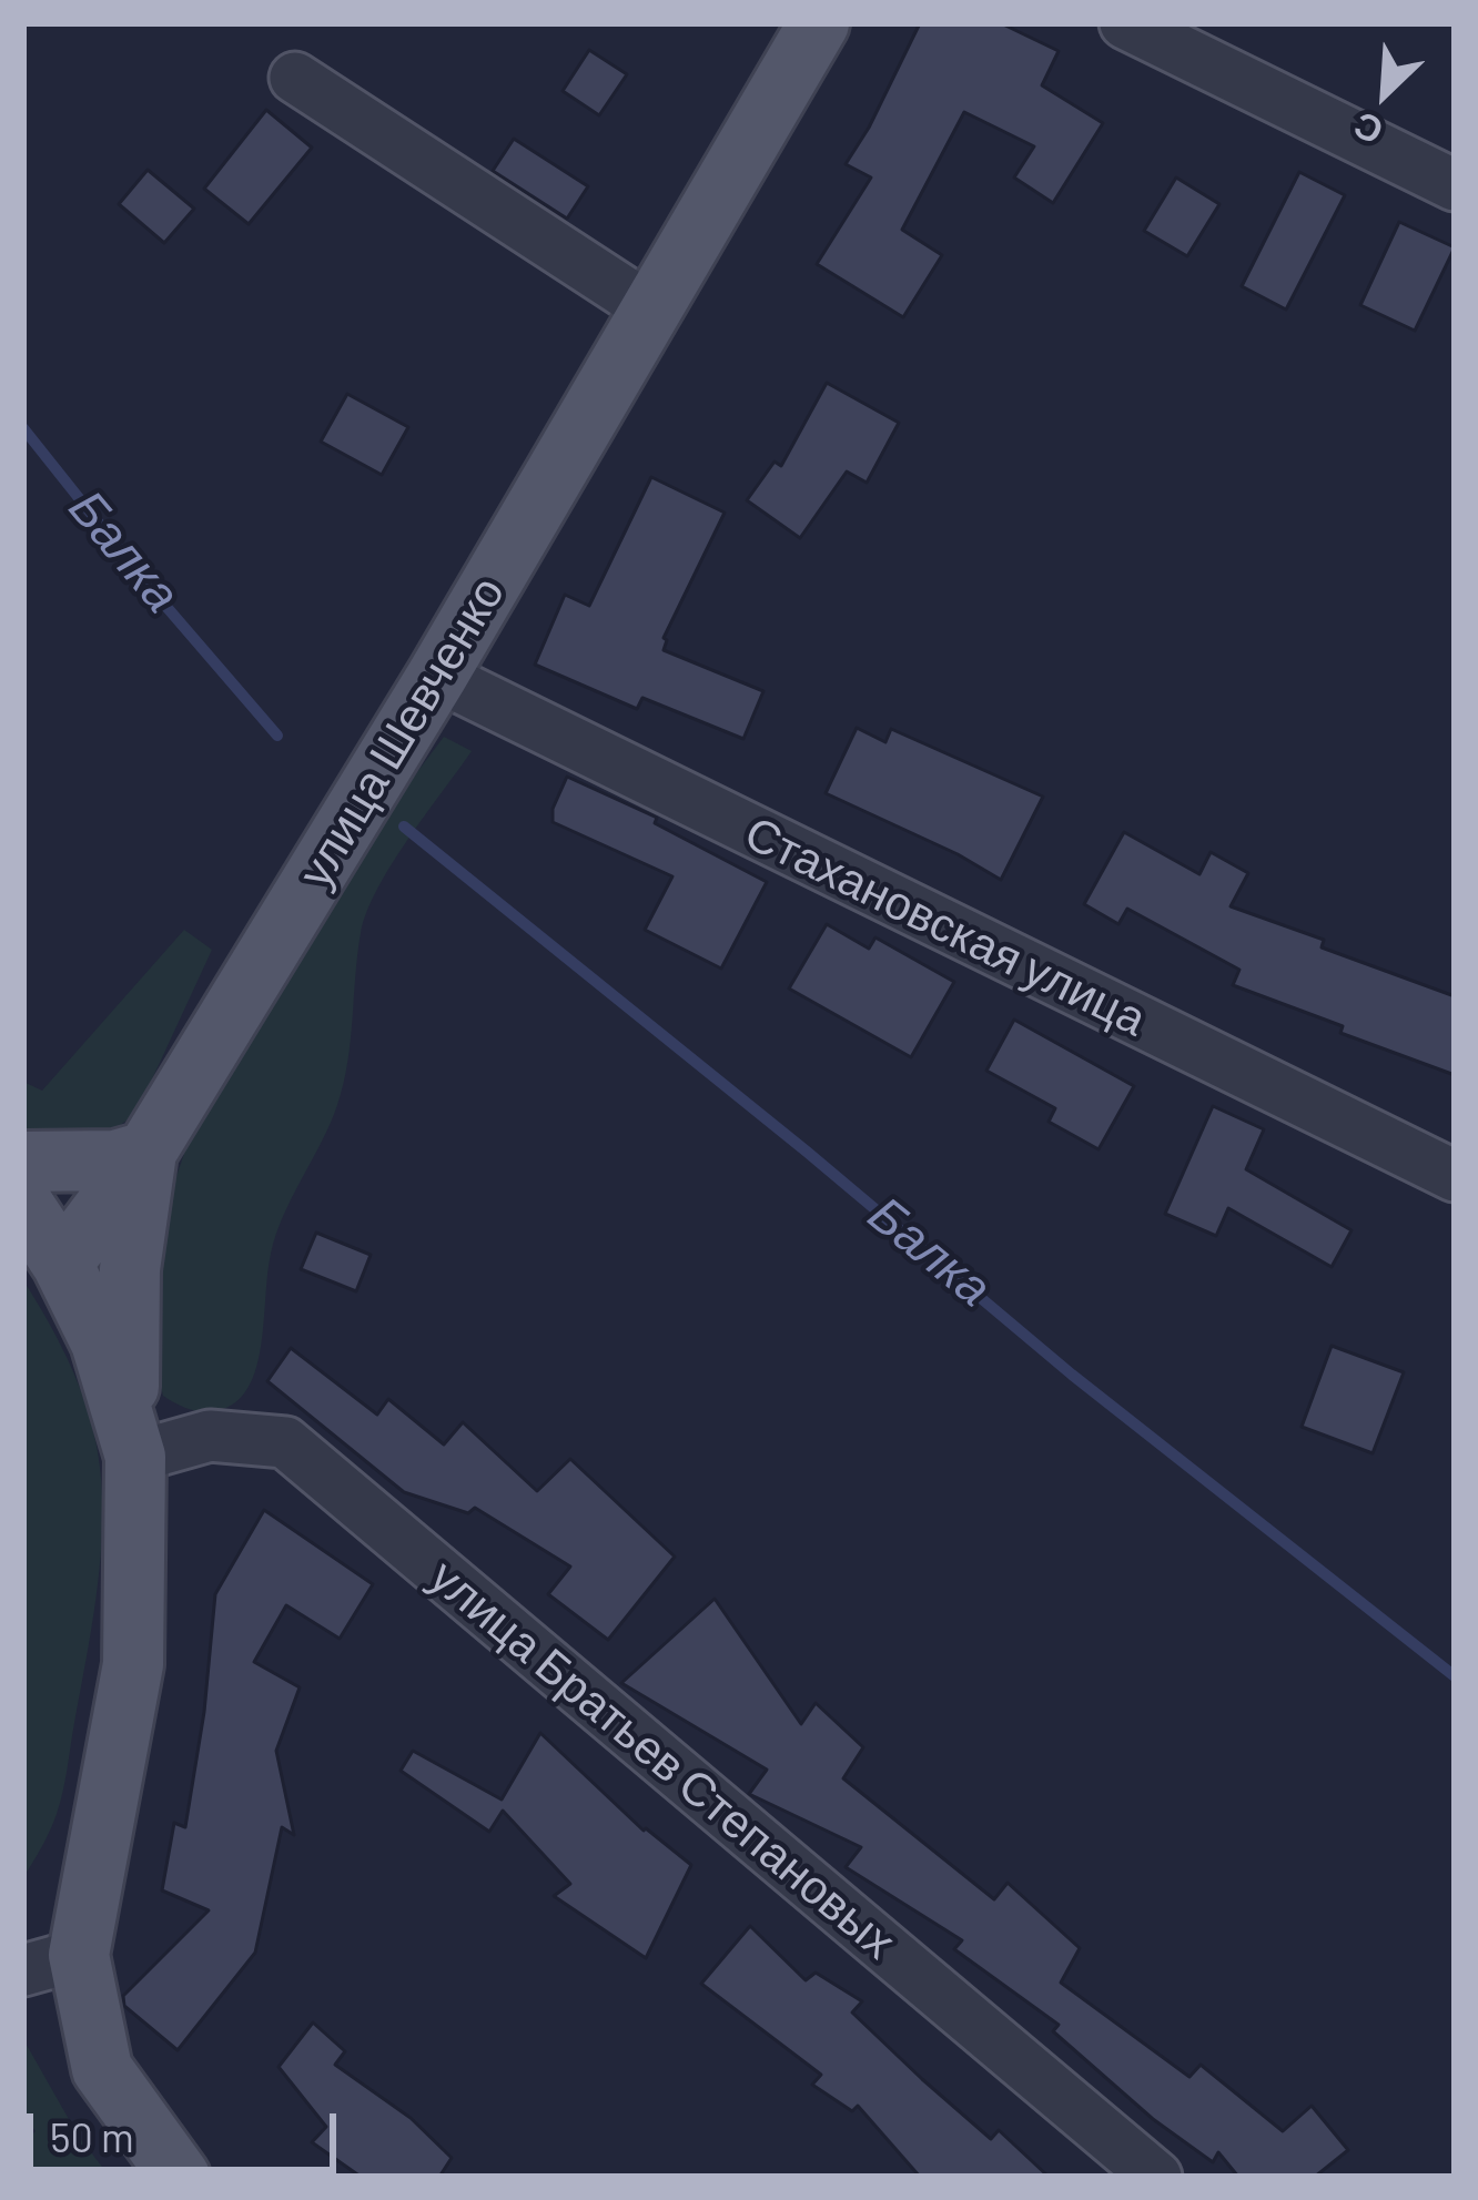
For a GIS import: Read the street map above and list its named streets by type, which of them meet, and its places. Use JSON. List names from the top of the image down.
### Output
{
  "streets": {
    "main road": ["улица Шевченко"],
    "street": ["Стахановская улица", "улица Братьев Степановых"]
  },
  "crossings": [
    ["улица Шевченко", "Стахановская улица"],
    ["улица Шевченко", "улица Братьев Степановых"]
  ],
  "water": ["Балка"],
  "scale_bar": "50 m",
  "north": "bottom left"
}
